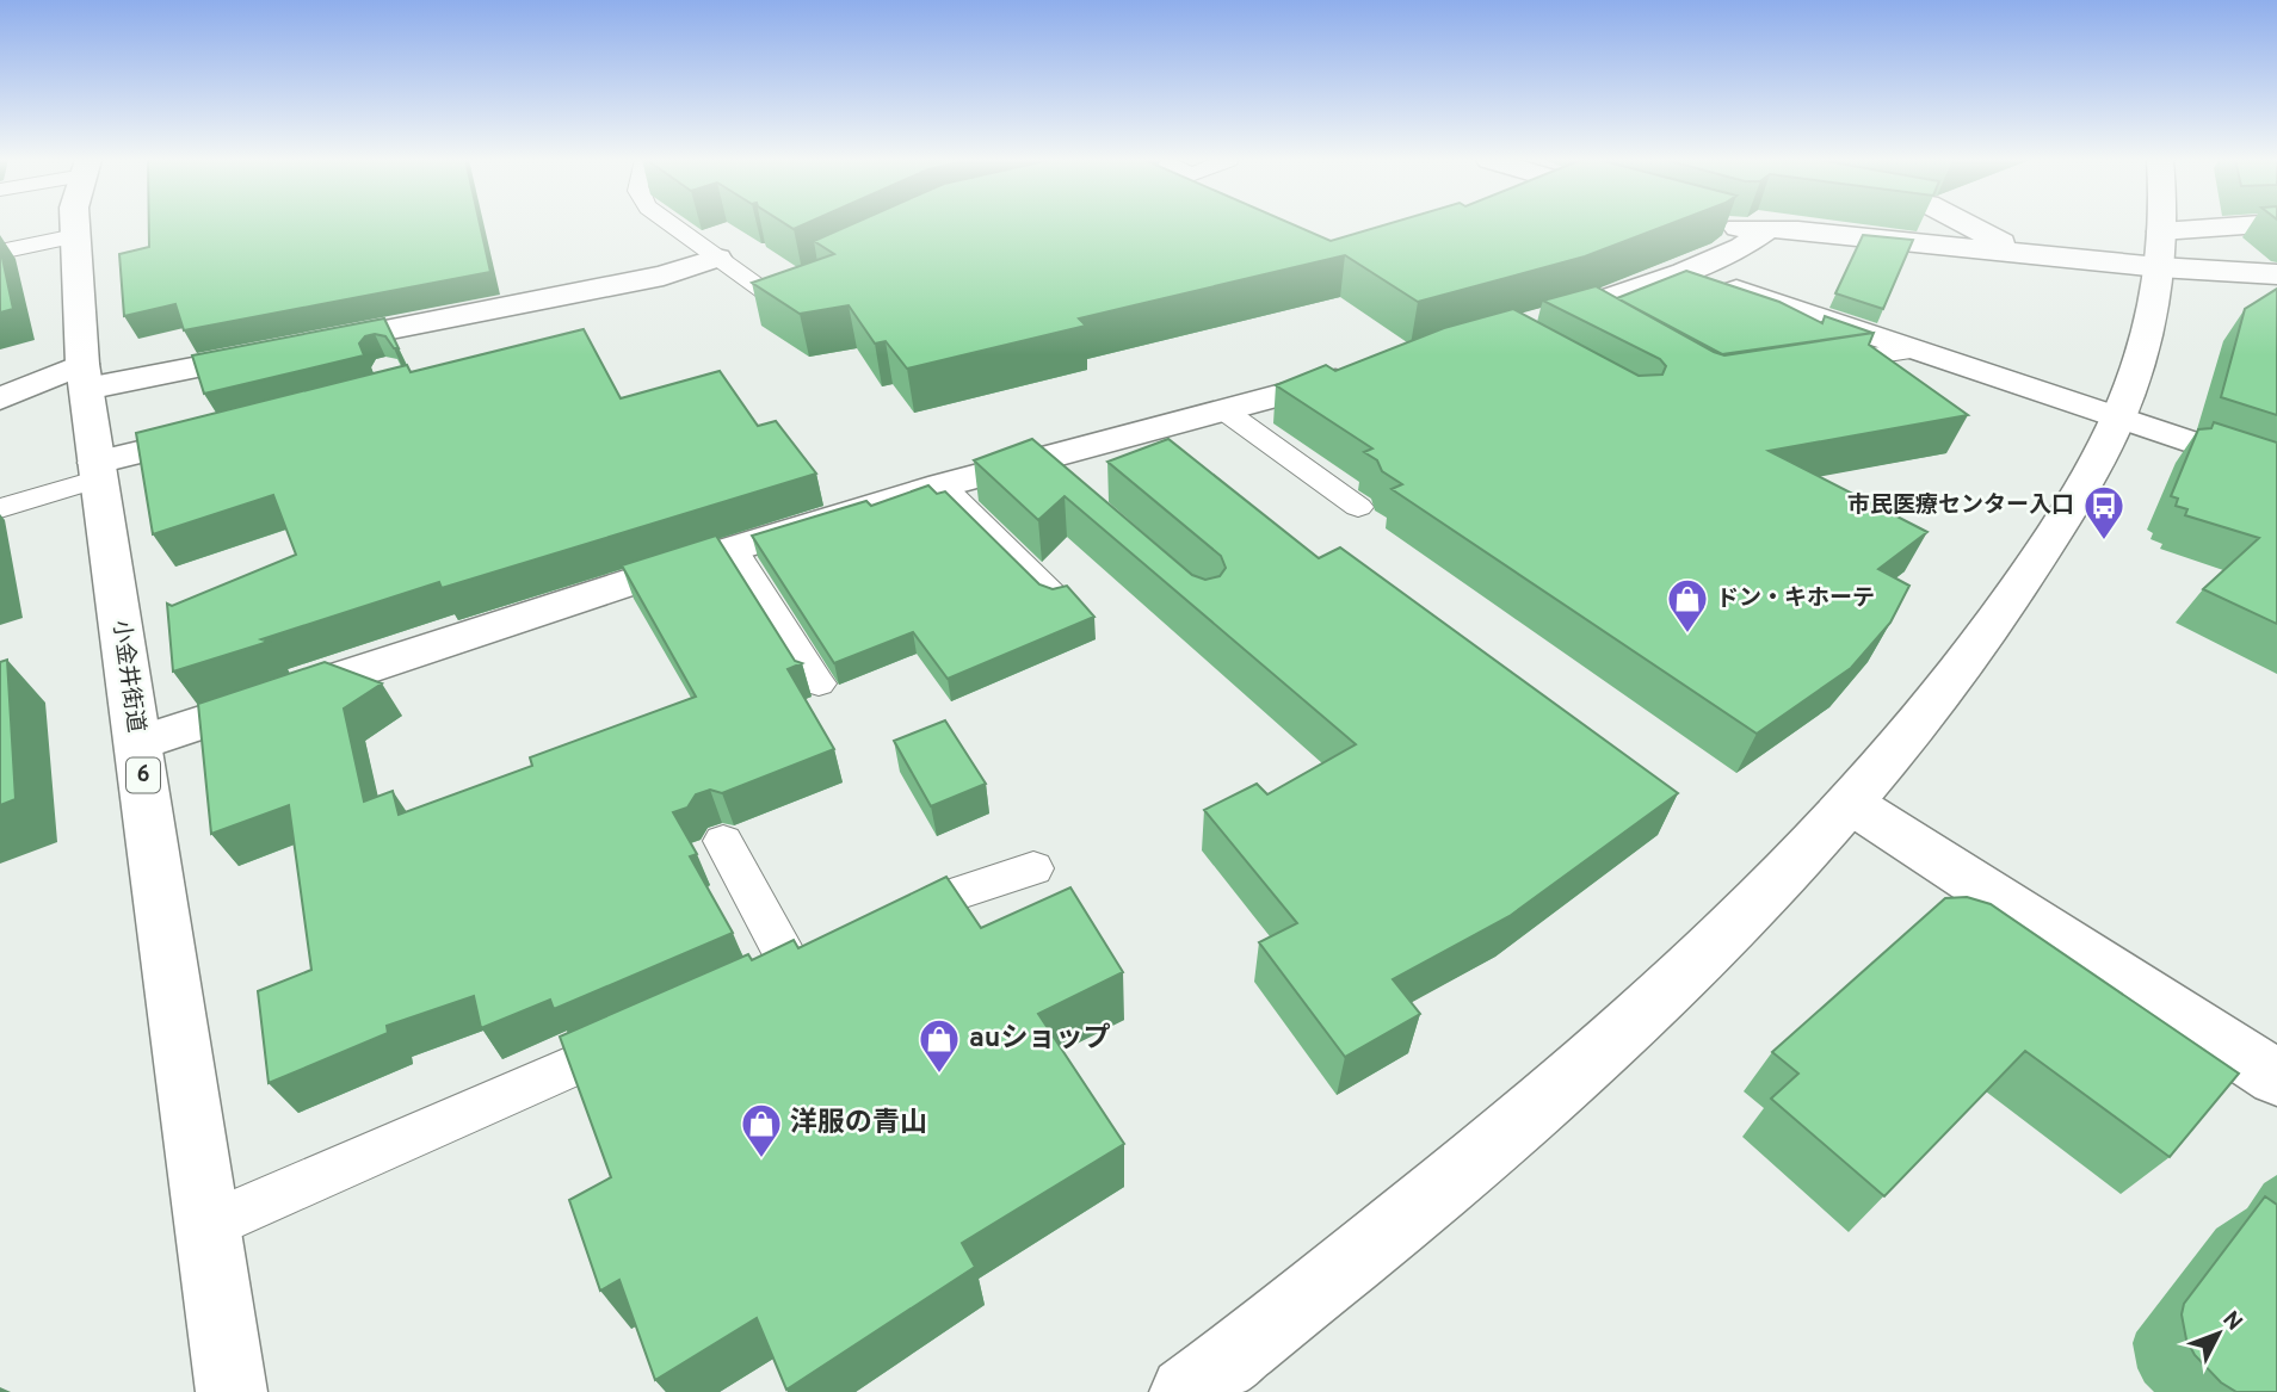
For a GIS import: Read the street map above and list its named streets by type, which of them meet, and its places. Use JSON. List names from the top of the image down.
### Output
{
  "streets": {
    "street": ["小金井街道", "6"]
  },
  "places": {
    "bus stop": ["市民医療センター入口"],
    "shop": ["ドン・キホーテ", "auショップ", "洋服の青山"]
  },
  "north": "top right"
}
